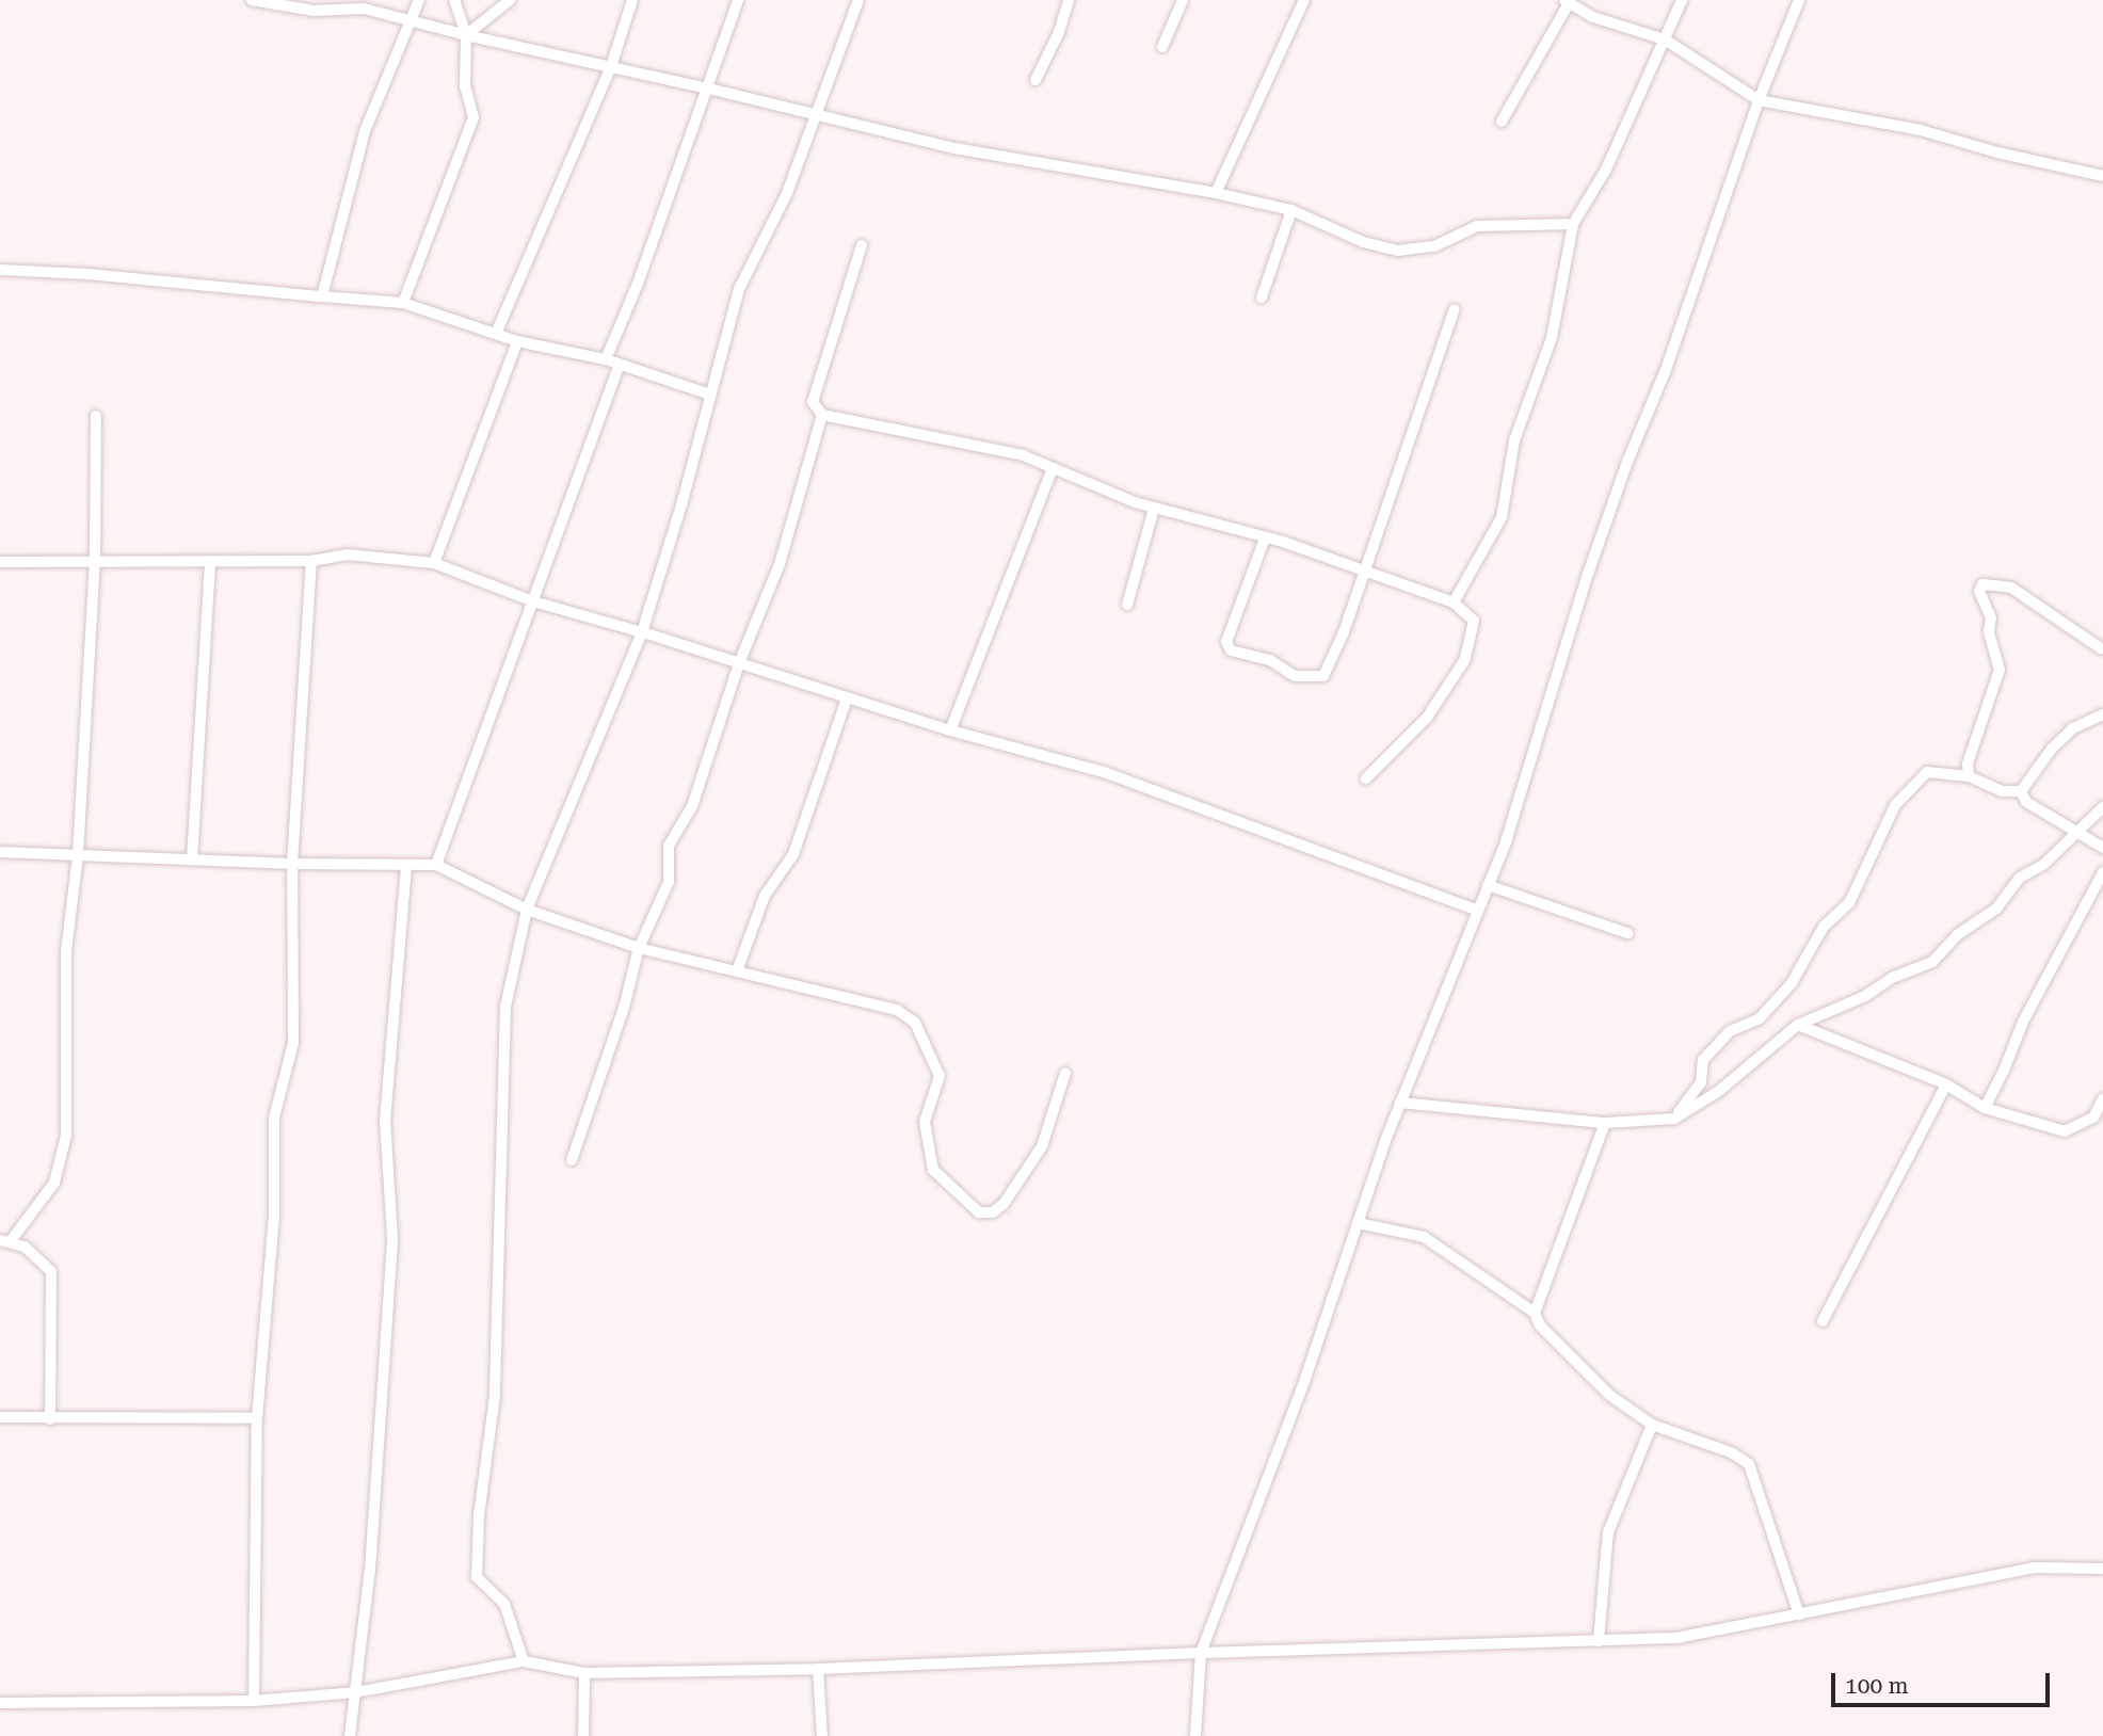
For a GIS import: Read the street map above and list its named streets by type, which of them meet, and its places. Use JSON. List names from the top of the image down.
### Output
{
  "scale_bar": "100 m"
}
